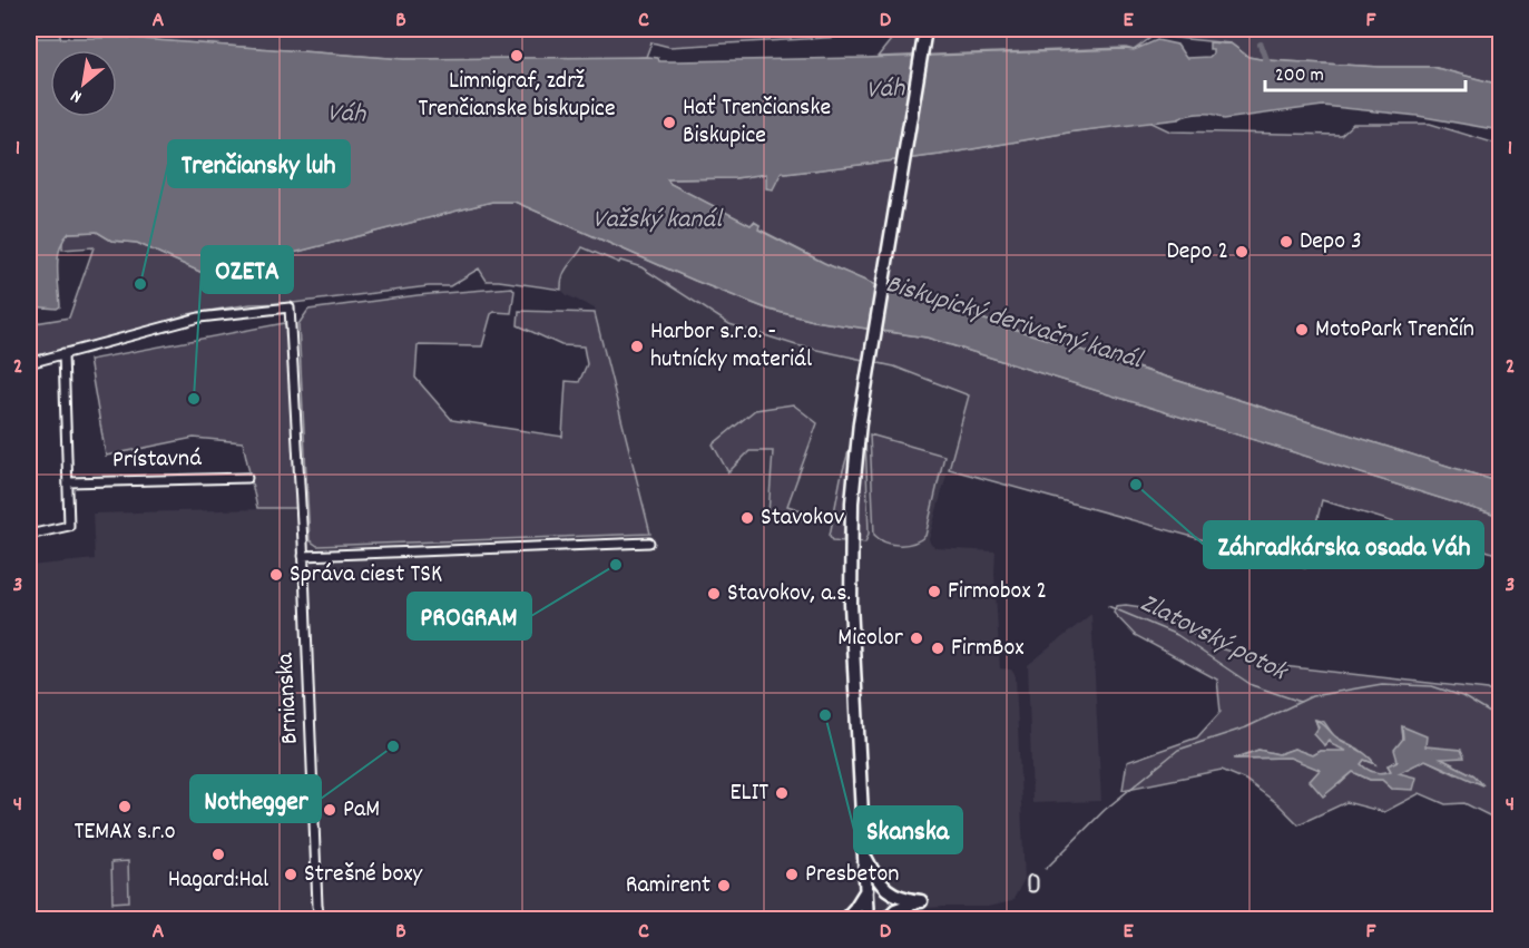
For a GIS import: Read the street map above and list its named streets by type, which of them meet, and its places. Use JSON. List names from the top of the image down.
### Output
{
  "streets": {
    "street": ["Prístavná", "Brnianska"]
  },
  "water": [
    "Váh",
    "Važský kanál",
    "Biskupický derivačný kanál",
    "Zlatovský potok"
  ],
  "places": [
    "Limnigraf, zdrž Trenčianske biskupice",
    "Hať Trenčianske Biskupice",
    "Depo 3",
    "Depo 2",
    "Trenčiansky luh",
    "MotoPark Trenčín",
    "Harbor s.r.o. - hutnícky materiál",
    "OZETA",
    "Záhradkárska osada Váh",
    "Stavokov",
    "PROGRAM",
    "Správa ciest TSK",
    "Firmobox 2",
    "Stavokov, a.s.",
    "Micolor",
    "FirmBox",
    "Skanska",
    "Nothegger",
    "ELIT",
    "TEMAX s.r.o",
    "PaM",
    "Hagard:Hal",
    "Strešné boxy",
    "Presbeton",
    "Ramirent"
  ],
  "scale_bar": "200 m",
  "north": "bottom left",
  "grid": {
    "columns": [
      "A",
      "B",
      "C",
      "D",
      "E",
      "F"
    ],
    "rows": [
      "1",
      "2",
      "3",
      "4"
    ]
  }
}
